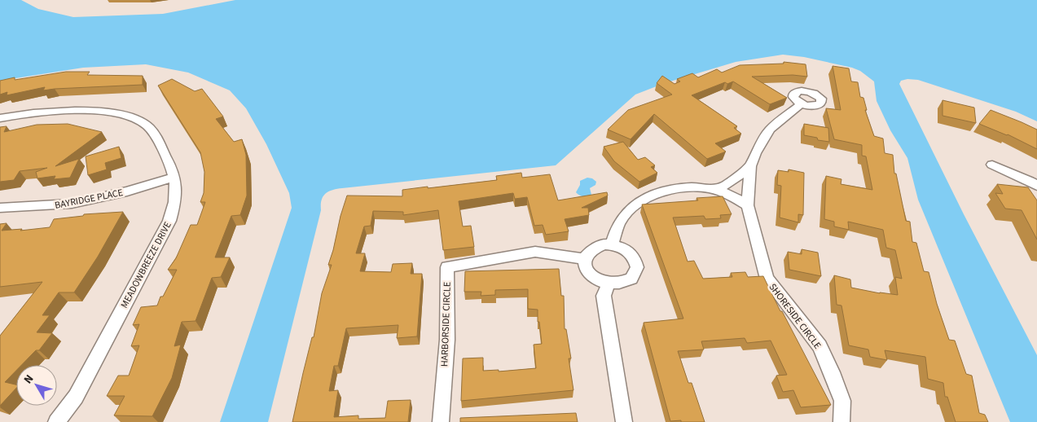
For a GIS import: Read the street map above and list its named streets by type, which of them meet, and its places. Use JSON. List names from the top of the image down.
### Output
{
  "streets": {
    "street": [
      "BAYRIDGE PLACE",
      "MEADOWBREEZE DRIVE",
      "SHORESIDE CIRCLE",
      "HARBORSIDE CIRCLE"
    ]
  },
  "crossings": [
    ["BAYRIDGE PLACE", "MEADOWBREEZE DRIVE"]
  ],
  "north": "top left"
}
